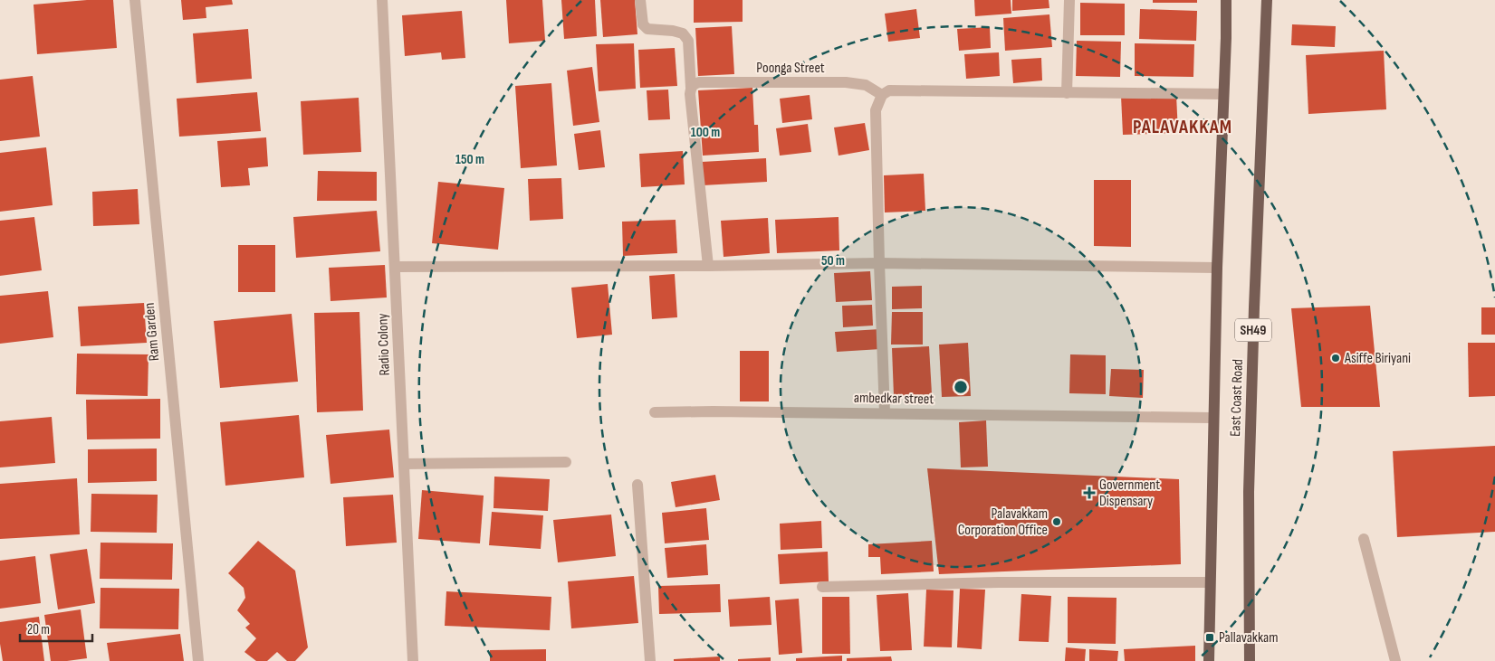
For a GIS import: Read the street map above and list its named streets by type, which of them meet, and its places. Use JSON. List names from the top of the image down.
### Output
{
  "streets": {
    "main road": ["SH49", "East Coast Road"],
    "street": [
      "Poonga Street",
      "Ram Garden",
      "Radio Colony",
      "ambedkar street"
    ]
  },
  "crossings": [
    ["East Coast Road", "ambedkar street"]
  ],
  "districts": ["PALAVAKKAM"],
  "places": {
    "other": ["Asiffe Biriyani", "Palavakkam Corporation Office"],
    "health": ["Government Dispensary"],
    "transit": ["Pallavakkam"]
  },
  "scale_bar": "20 m",
  "rings": ["100 m", "150 m", "50 m"]
}
